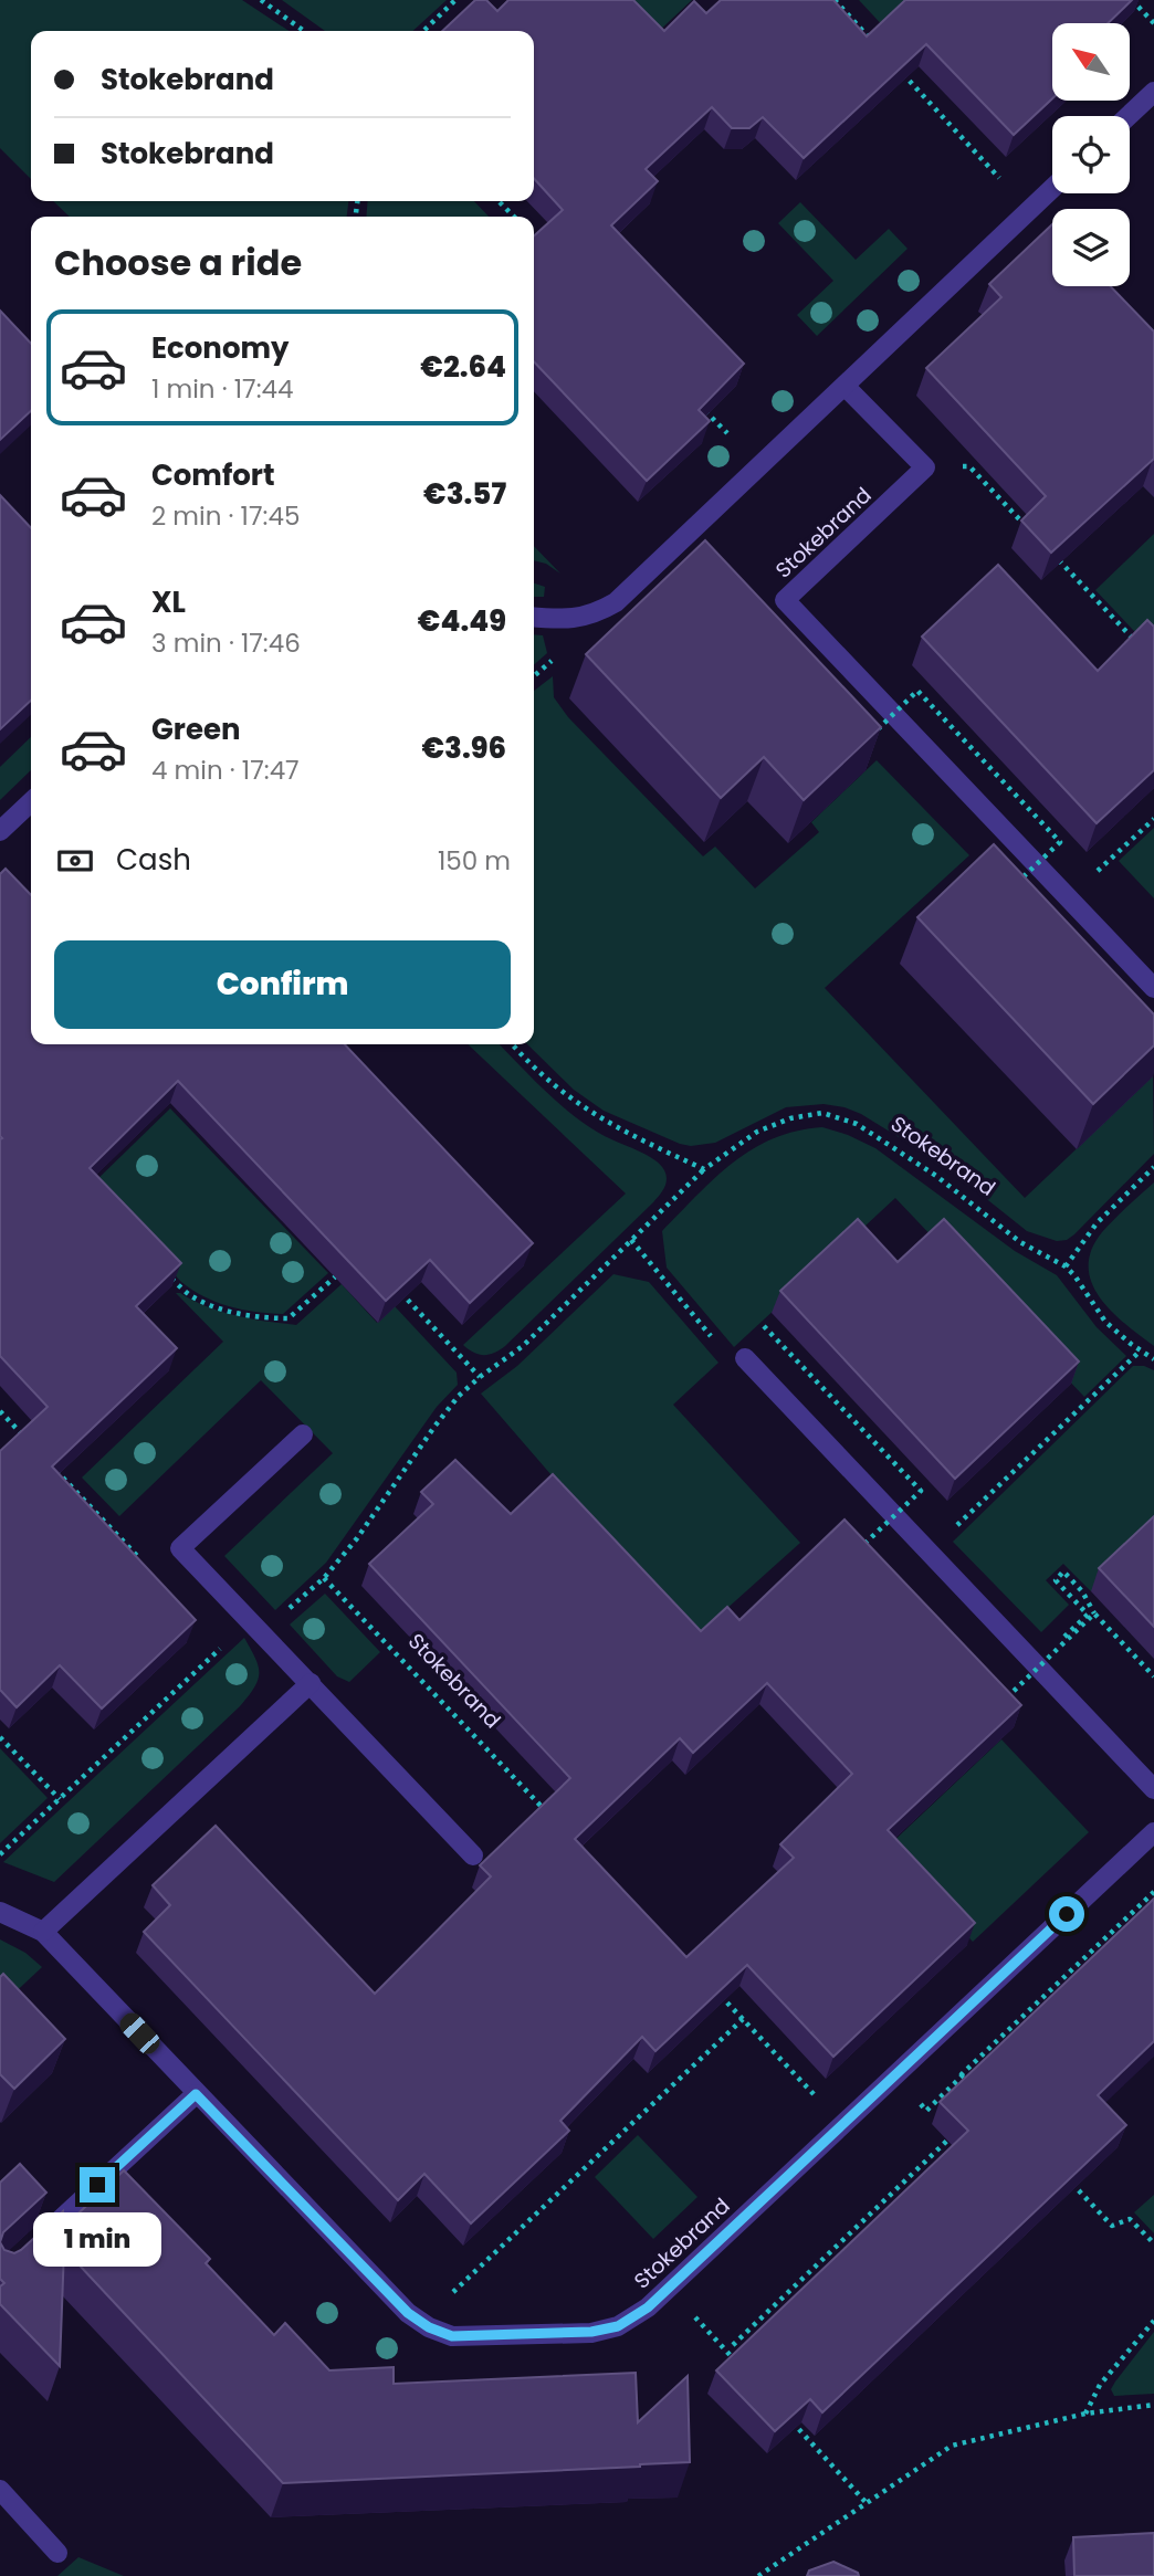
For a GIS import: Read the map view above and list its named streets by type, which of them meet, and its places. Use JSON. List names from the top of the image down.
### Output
{
  "streets": {
    "street": ["Stokebrand"]
  },
  "north": "top left",
  "page": {
    "banner": ["Stokebrand", "Stokebrand"],
    "heading": "Choose a ride",
    "list": [
      {
        "name": "Economy",
        "note": "1 min · 17:44",
        "value": "€2.64"
      },
      {
        "name": "Comfort",
        "note": "2 min · 17:45",
        "value": "€3.57"
      },
      {
        "name": "XL",
        "note": "3 min · 17:46",
        "value": "€4.49"
      },
      {
        "name": "Green",
        "note": "4 min · 17:47",
        "value": "€3.96"
      }
    ],
    "pay": ["Cash", "150 m"],
    "buttons": "Confirm",
    "bubble": "1 min"
  }
}
